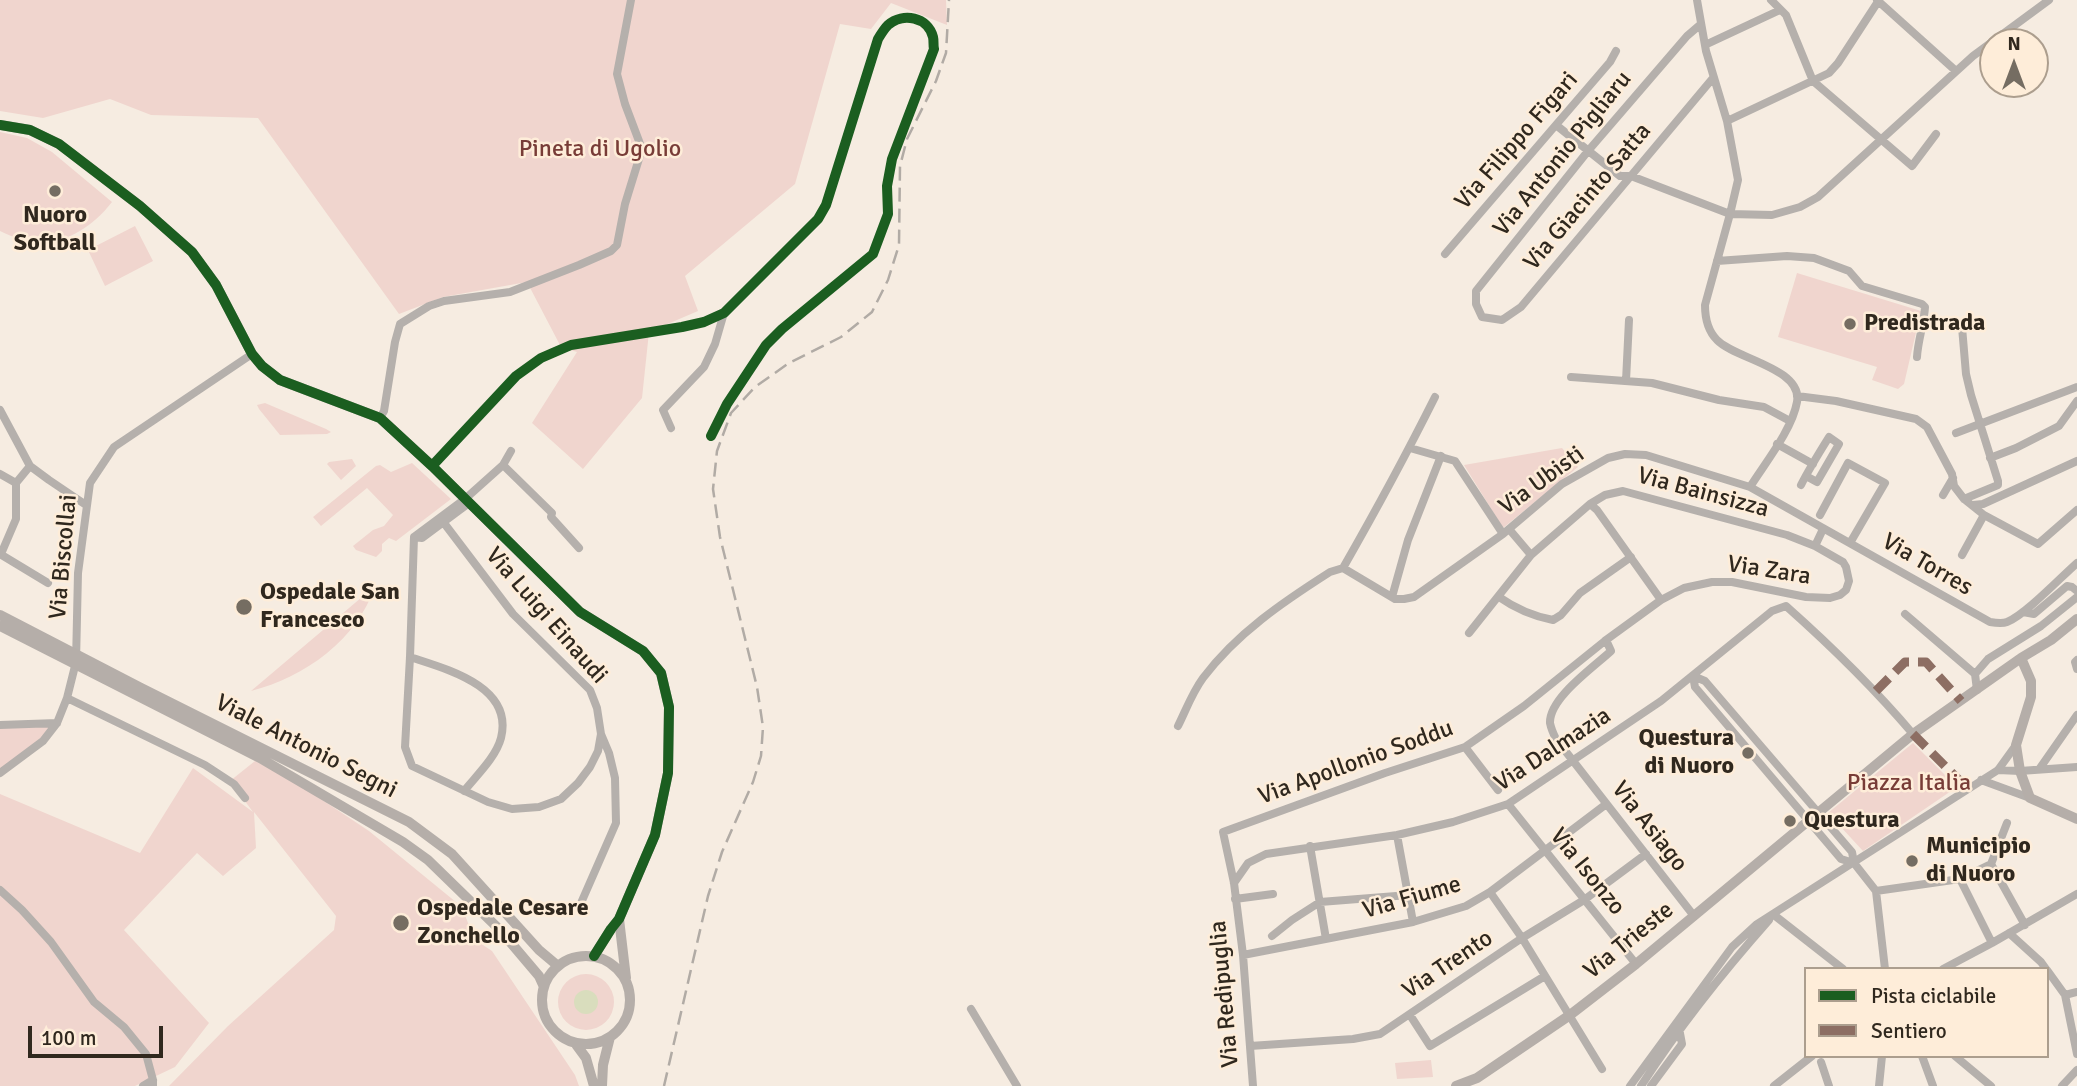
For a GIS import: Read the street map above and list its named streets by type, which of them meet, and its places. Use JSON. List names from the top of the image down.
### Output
{
  "streets": {
    "main road": ["Viale Antonio Segni", "Via Trieste"],
    "street": [
      "Via Filippo Figari",
      "Via Antonio Pigliaru",
      "Via Giacinto Satta",
      "Via Ubisti",
      "Via Bainsizza",
      "Via Biscollai",
      "Via Torres",
      "Via Zara",
      "Via Luigi Einaudi",
      "Via Dalmazia",
      "Via Apollonio Soddu",
      "Via Asiago",
      "Via Isonzo",
      "Via Fiume",
      "Via Trento",
      "Via Redipuglia"
    ]
  },
  "crossings": [
    ["Via Antonio Pigliaru", "Via Giacinto Satta"],
    ["Via Ubisti", "Via Torres"],
    ["Via Bainsizza", "Via Zara"],
    ["Via Torres", "Via Zara"],
    ["Via Zara", "Via Dalmazia"],
    ["Via Zara", "Via Apollonio Soddu"],
    ["Via Zara", "Via Asiago"],
    ["Via Dalmazia", "Via Apollonio Soddu"],
    ["Via Dalmazia", "Via Asiago"],
    ["Via Dalmazia", "Via Isonzo"],
    ["Via Dalmazia", "Via Redipuglia"],
    ["Via Apollonio Soddu", "Via Redipuglia"],
    ["Via Asiago", "Via Fiume"],
    ["Via Asiago", "Via Trieste"],
    ["Via Asiago", "Via Trento"],
    ["Via Isonzo", "Via Fiume"],
    ["Via Isonzo", "Via Trieste"],
    ["Via Isonzo", "Via Trento"],
    ["Via Fiume", "Via Redipuglia"],
    ["Via Trento", "Via Redipuglia"]
  ],
  "parks": ["Pineta di Ugolio", "Piazza Italia"],
  "places": [
    "Nuoro Softball",
    "Predistrada",
    "Ospedale San Francesco",
    "Questura di Nuoro",
    "Questura",
    "Municipio di Nuoro",
    "Ospedale Cesare Zonchello"
  ],
  "legend": ["Pista ciclabile", "Sentiero"],
  "scale_bar": "100 m",
  "north": "top"
}
